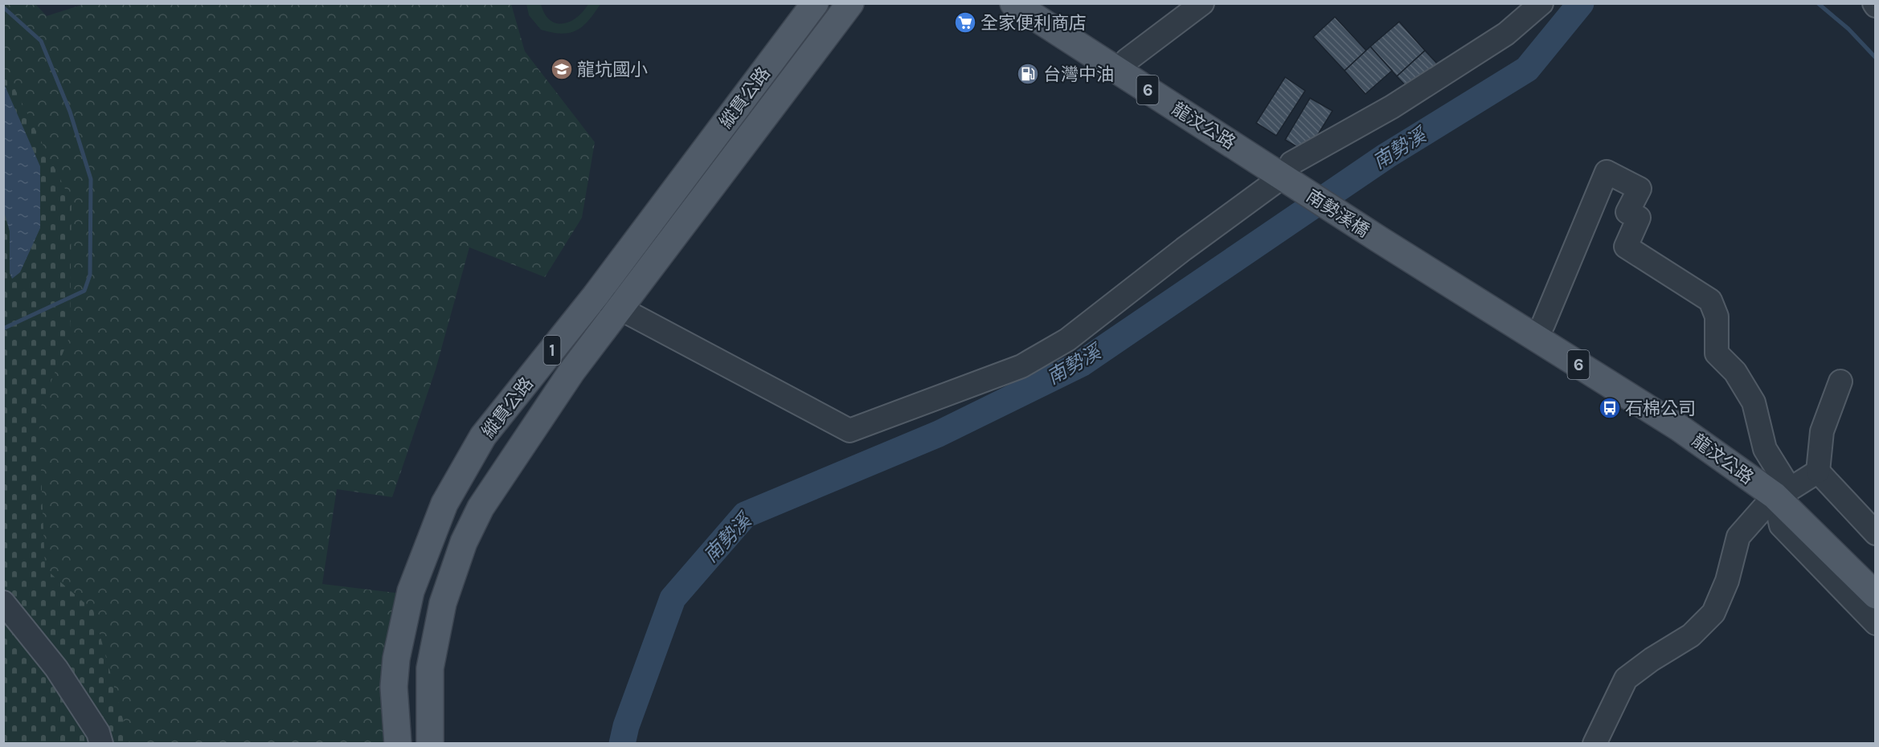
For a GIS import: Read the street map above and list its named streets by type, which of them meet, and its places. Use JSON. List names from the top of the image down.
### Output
{
  "streets": {
    "main road": [
      "6",
      "縱貫公路",
      "龍汶公路",
      "南勢溪橋",
      "1"
    ]
  },
  "crossings": [
    ["龍汶公路", "南勢溪橋"]
  ],
  "water": ["南勢溪"],
  "places": {
    "supermarket": ["全家便利商店"],
    "school or university": ["龍坑國小"],
    "fuel station": ["台灣中油"],
    "bus stop": ["石棉公司"]
  }
}
